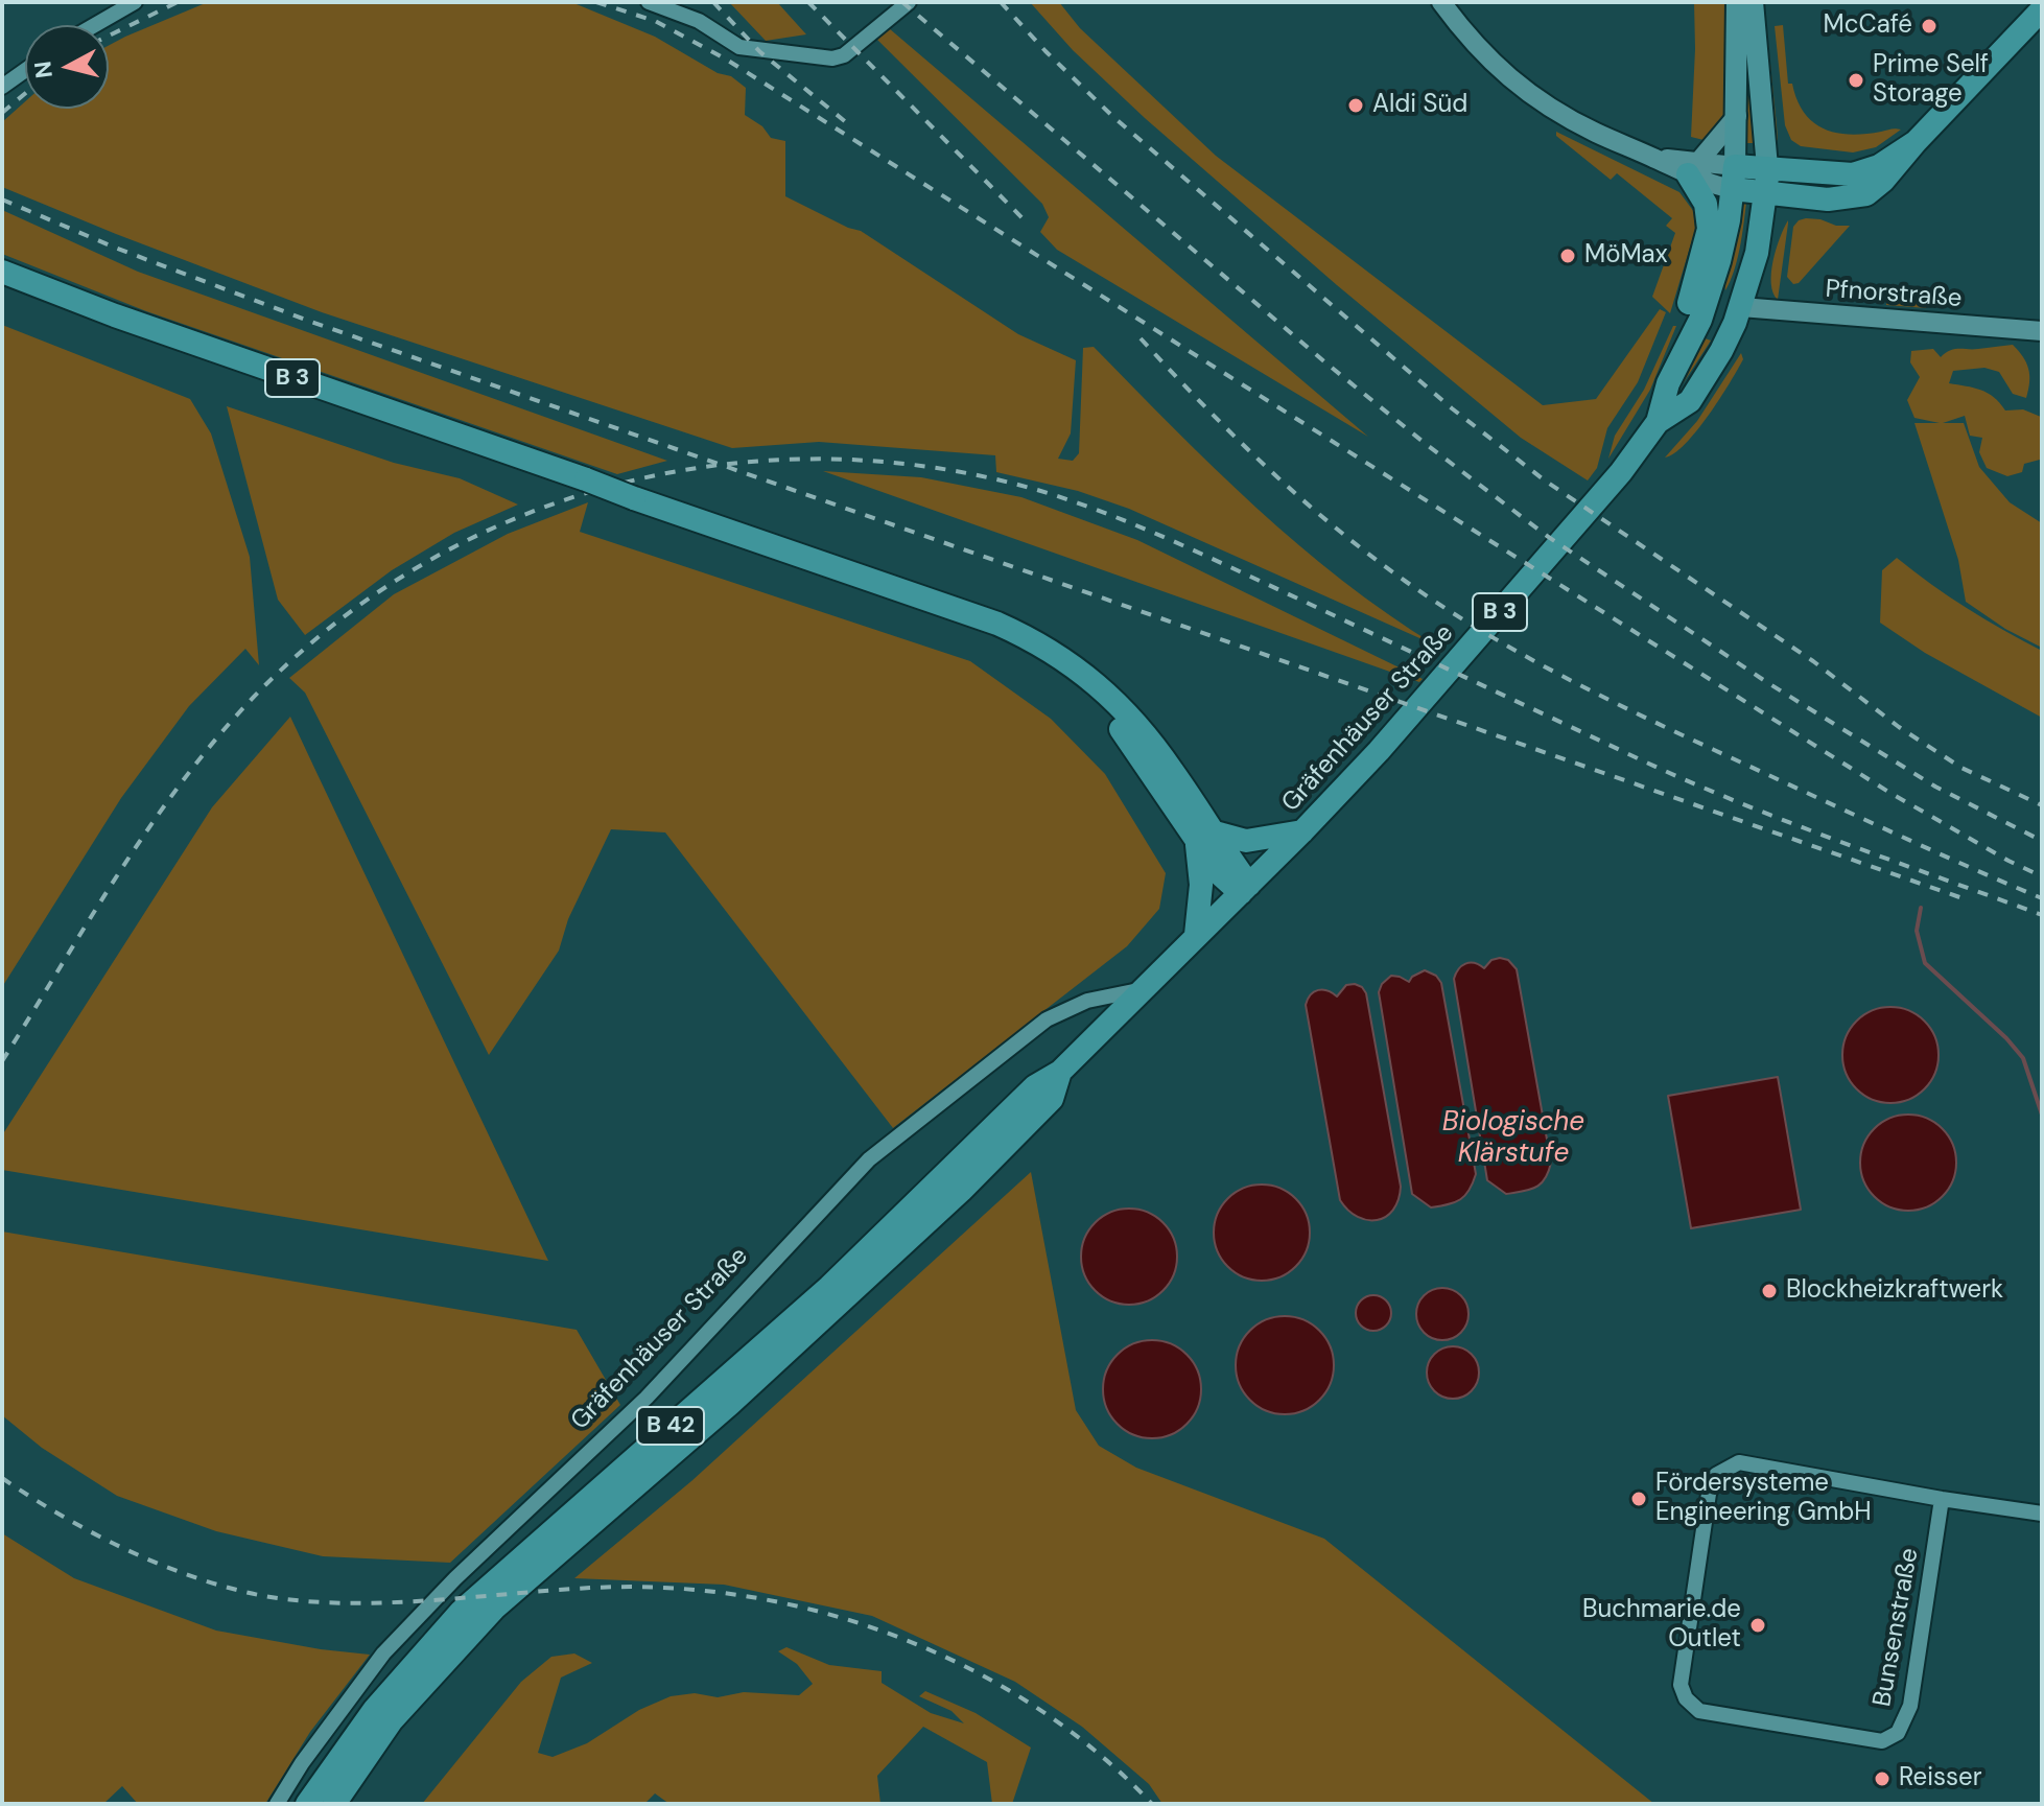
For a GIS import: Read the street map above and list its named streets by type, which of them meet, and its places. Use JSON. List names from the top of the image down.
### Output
{
  "streets": {
    "main road": ["B 3", "Gräfenhäuser Straße", "B 42"],
    "street": ["Pfnorstraße", "Bunsenstraße"]
  },
  "crossings": [
    ["Pfnorstraße", "Gräfenhäuser Straße"],
    ["B 3", "Gräfenhäuser Straße"],
    ["B 3", "B 42"],
    ["Gräfenhäuser Straße", "B 42"]
  ],
  "water": ["Biologische Klärstufe"],
  "places": [
    "McCafé",
    "Prime Self Storage",
    "Aldi Süd",
    "MöMax",
    "Blockheizkraftwerk",
    "Fördersysteme Engineering GmbH",
    "Buchmarie.de Outlet",
    "Reisser"
  ],
  "north": "left"
}
